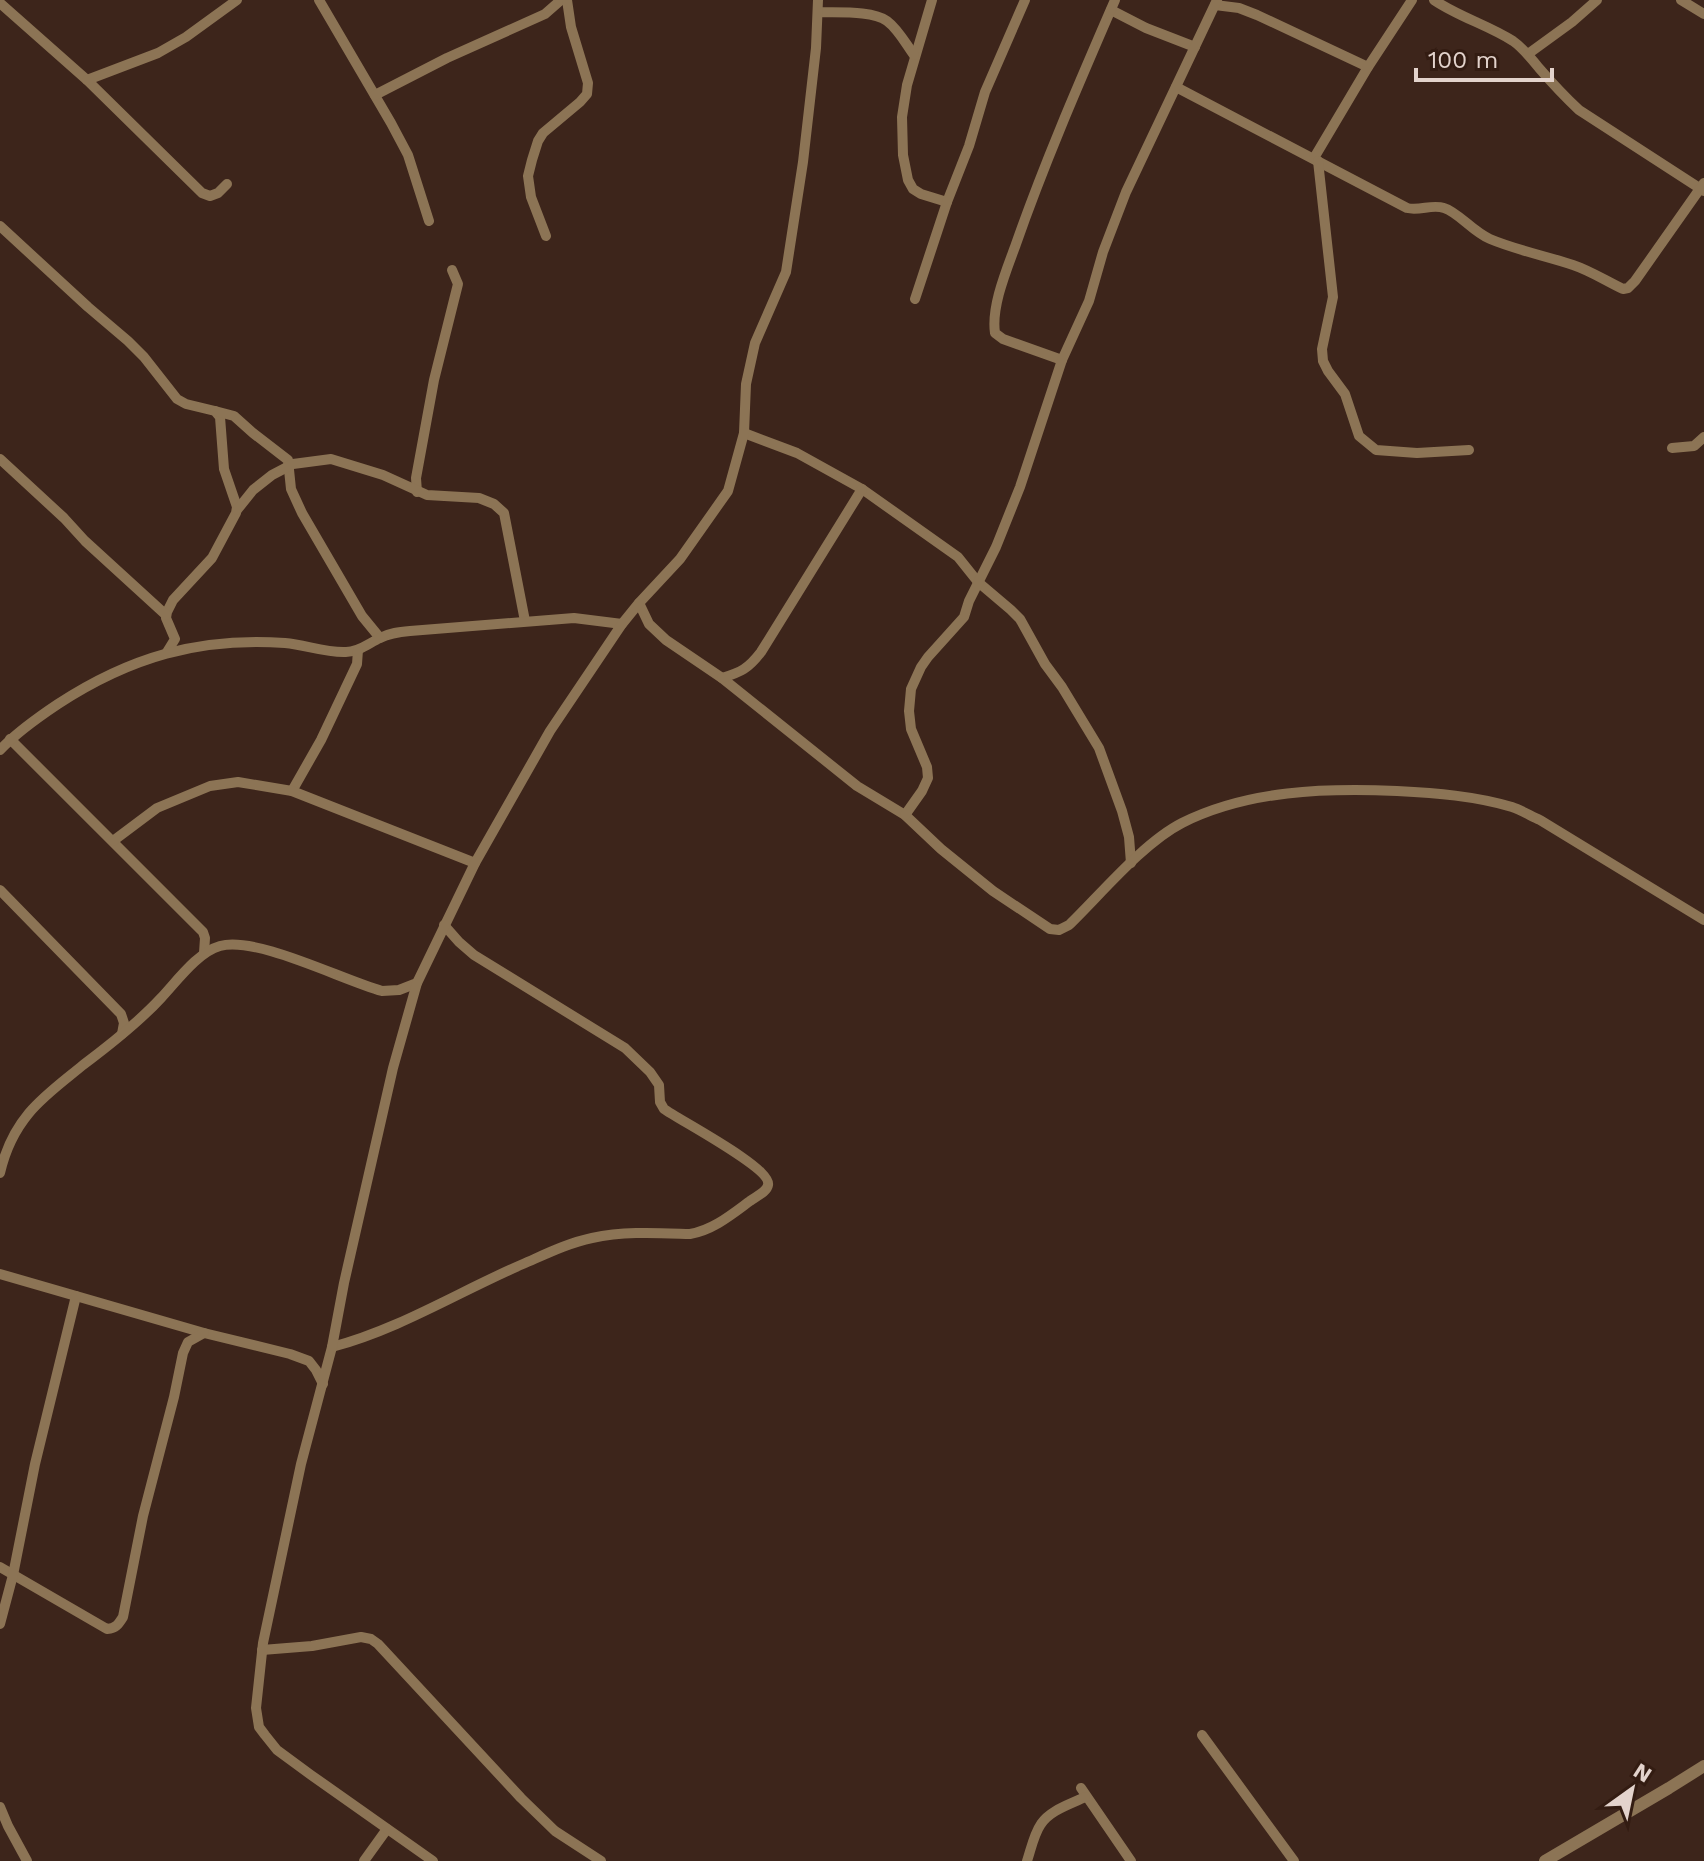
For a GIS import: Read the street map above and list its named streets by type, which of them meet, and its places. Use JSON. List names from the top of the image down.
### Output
{
  "scale_bar": "100 m",
  "north": "top right"
}
